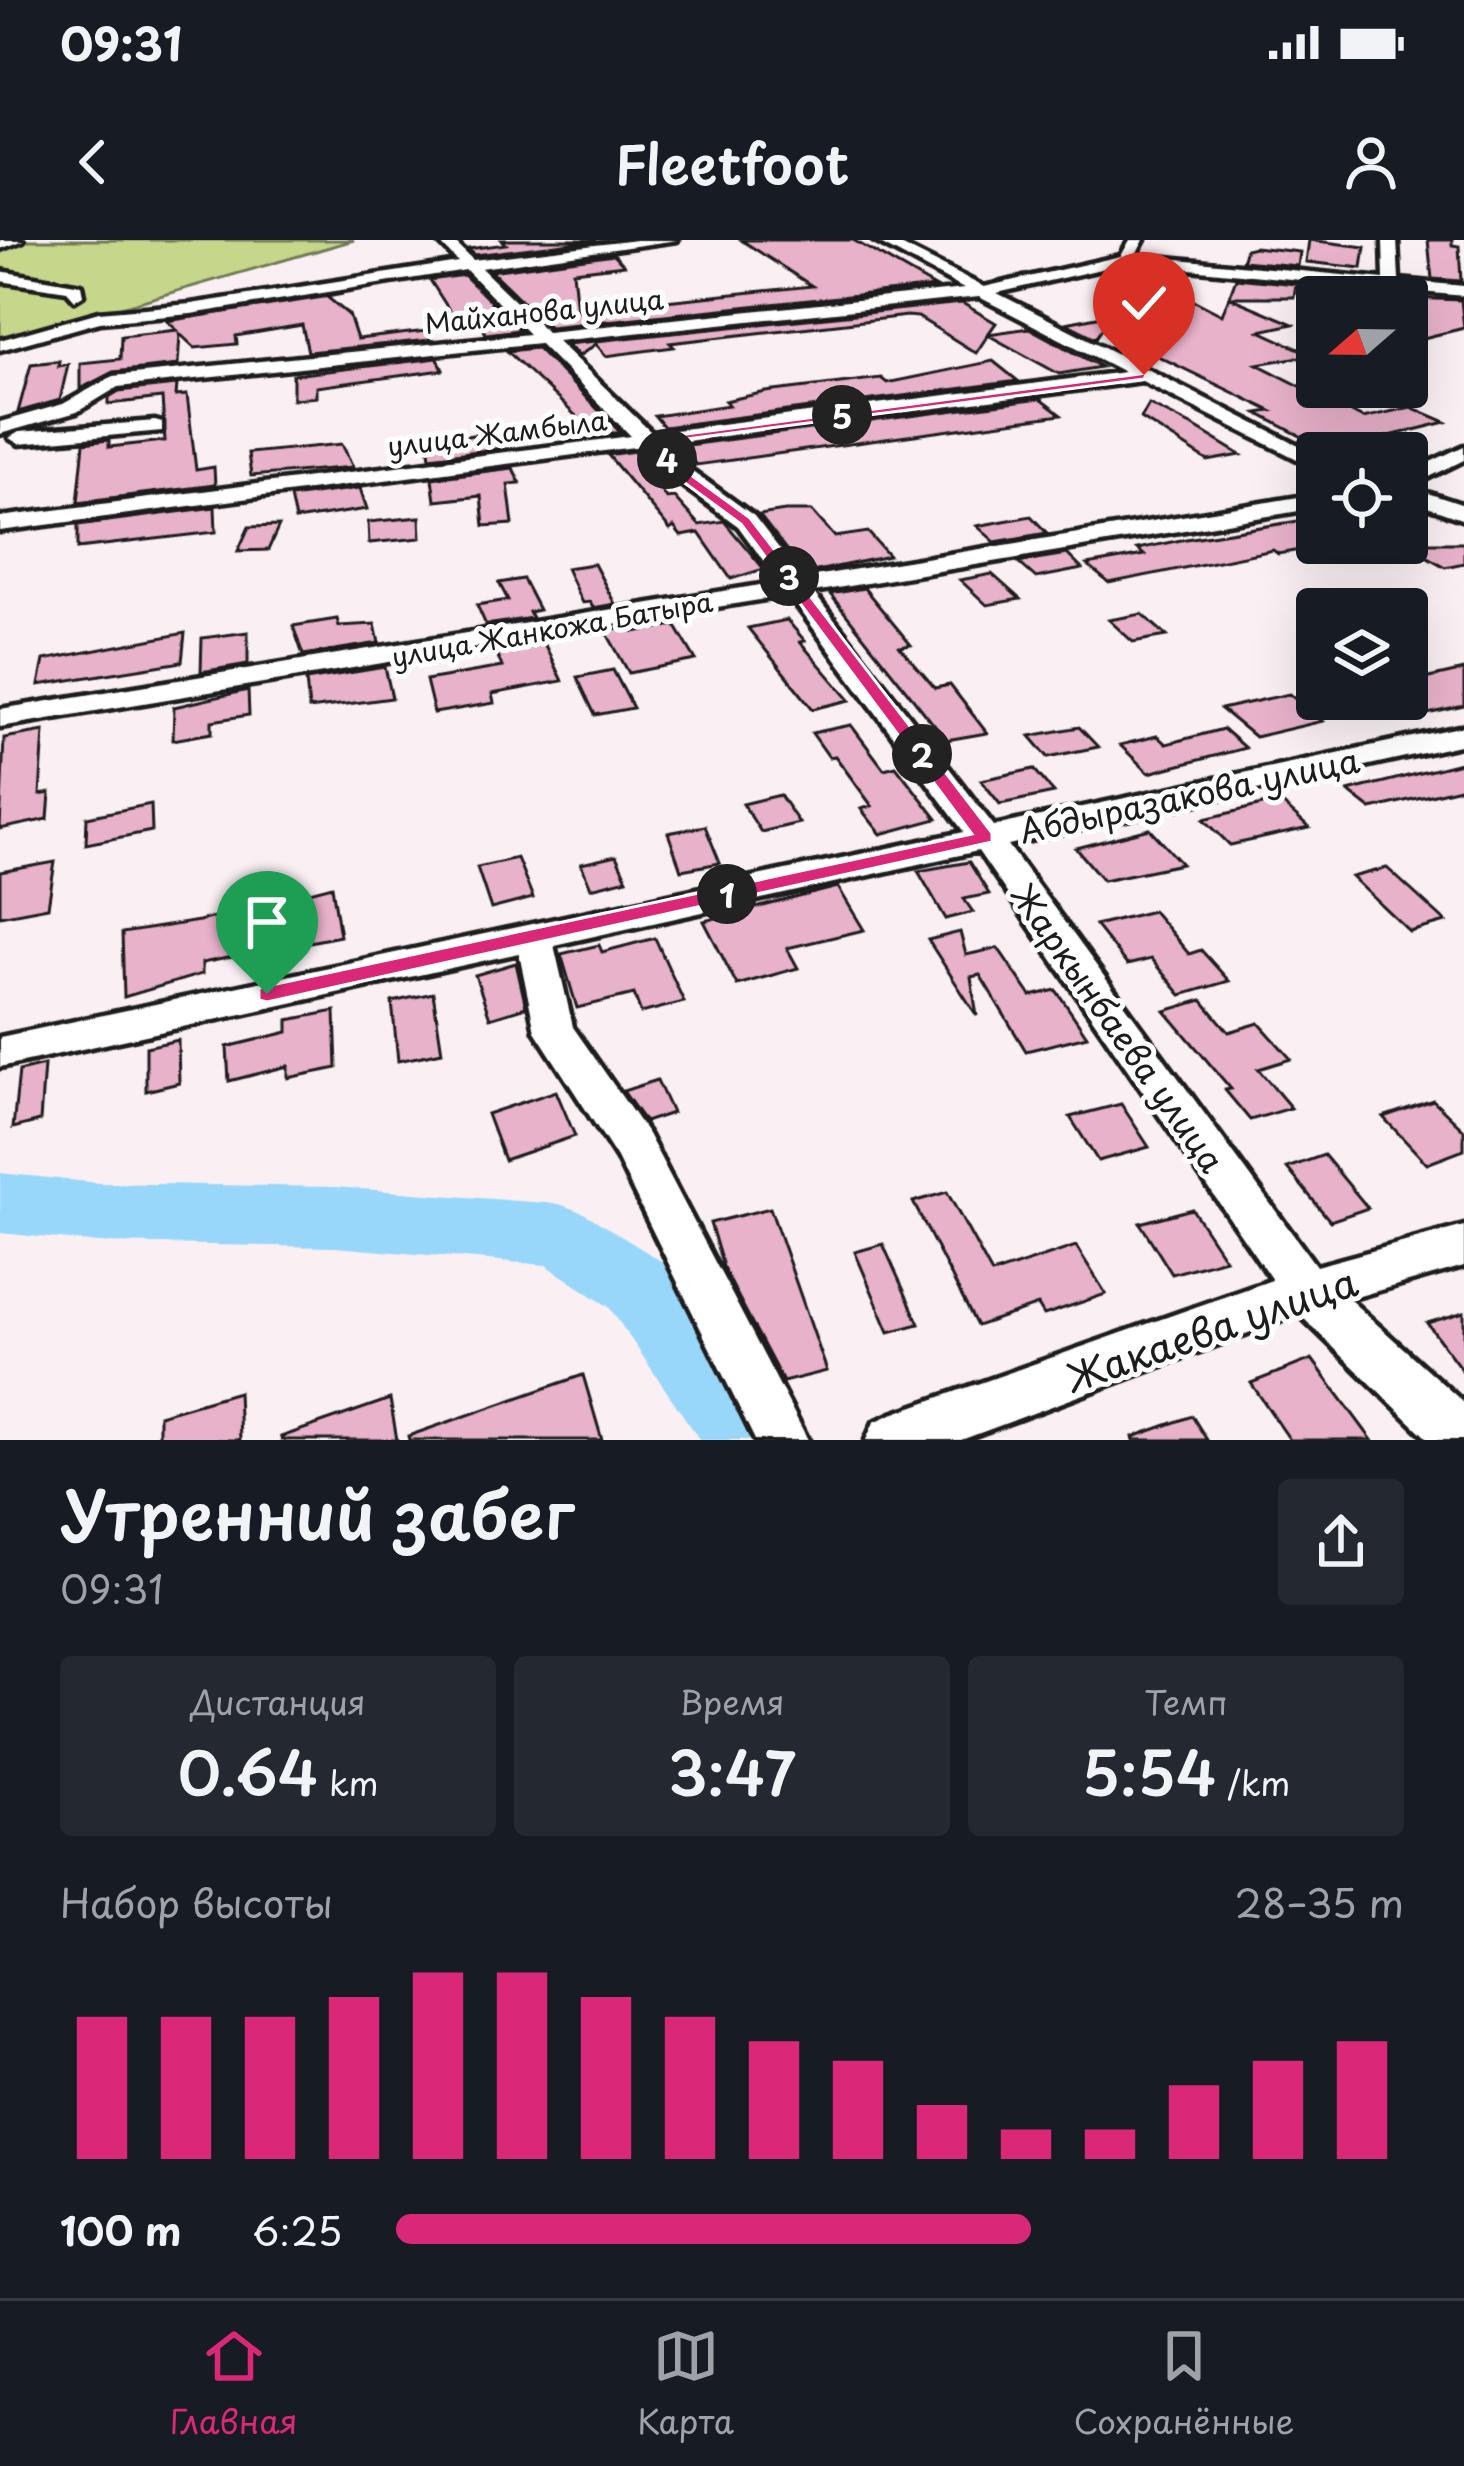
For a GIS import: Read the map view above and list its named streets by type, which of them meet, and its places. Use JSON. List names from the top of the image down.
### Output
{
  "streets": {
    "street": [
      "Майханова улица",
      "улица Жамбыла",
      "улица Жанкожа Батыра",
      "Абдыразакова улица",
      "Жаркынбаева улица",
      "Жакаева улица"
    ]
  },
  "crossings": [
    ["Майханова улица", "Жаркынбаева улица"],
    ["улица Жамбыла", "Жаркынбаева улица"],
    ["улица Жанкожа Батыра", "Жаркынбаева улица"],
    ["Абдыразакова улица", "Жаркынбаева улица"],
    ["Жаркынбаева улица", "Жакаева улица"]
  ],
  "north": "left",
  "page": {
    "status": "09:31",
    "header": "Fleetfoot",
    "pins": [
      "5",
      "4",
      "3",
      "2",
      "1"
    ],
    "heading": ["Утренний забег", "09:31"],
    "stats": [
      ["Дистанция", "0.64 km"],
      ["Время", "3:47"],
      ["Темп", "5:54 /km"]
    ],
    "chart": ["Набор высоты", "28–35 m"],
    "list": [
      {
        "name": "100 m",
        "note": "6:25"
      }
    ],
    "tabs": ["Главная", "Карта", "Сохранённые"]
  }
}
